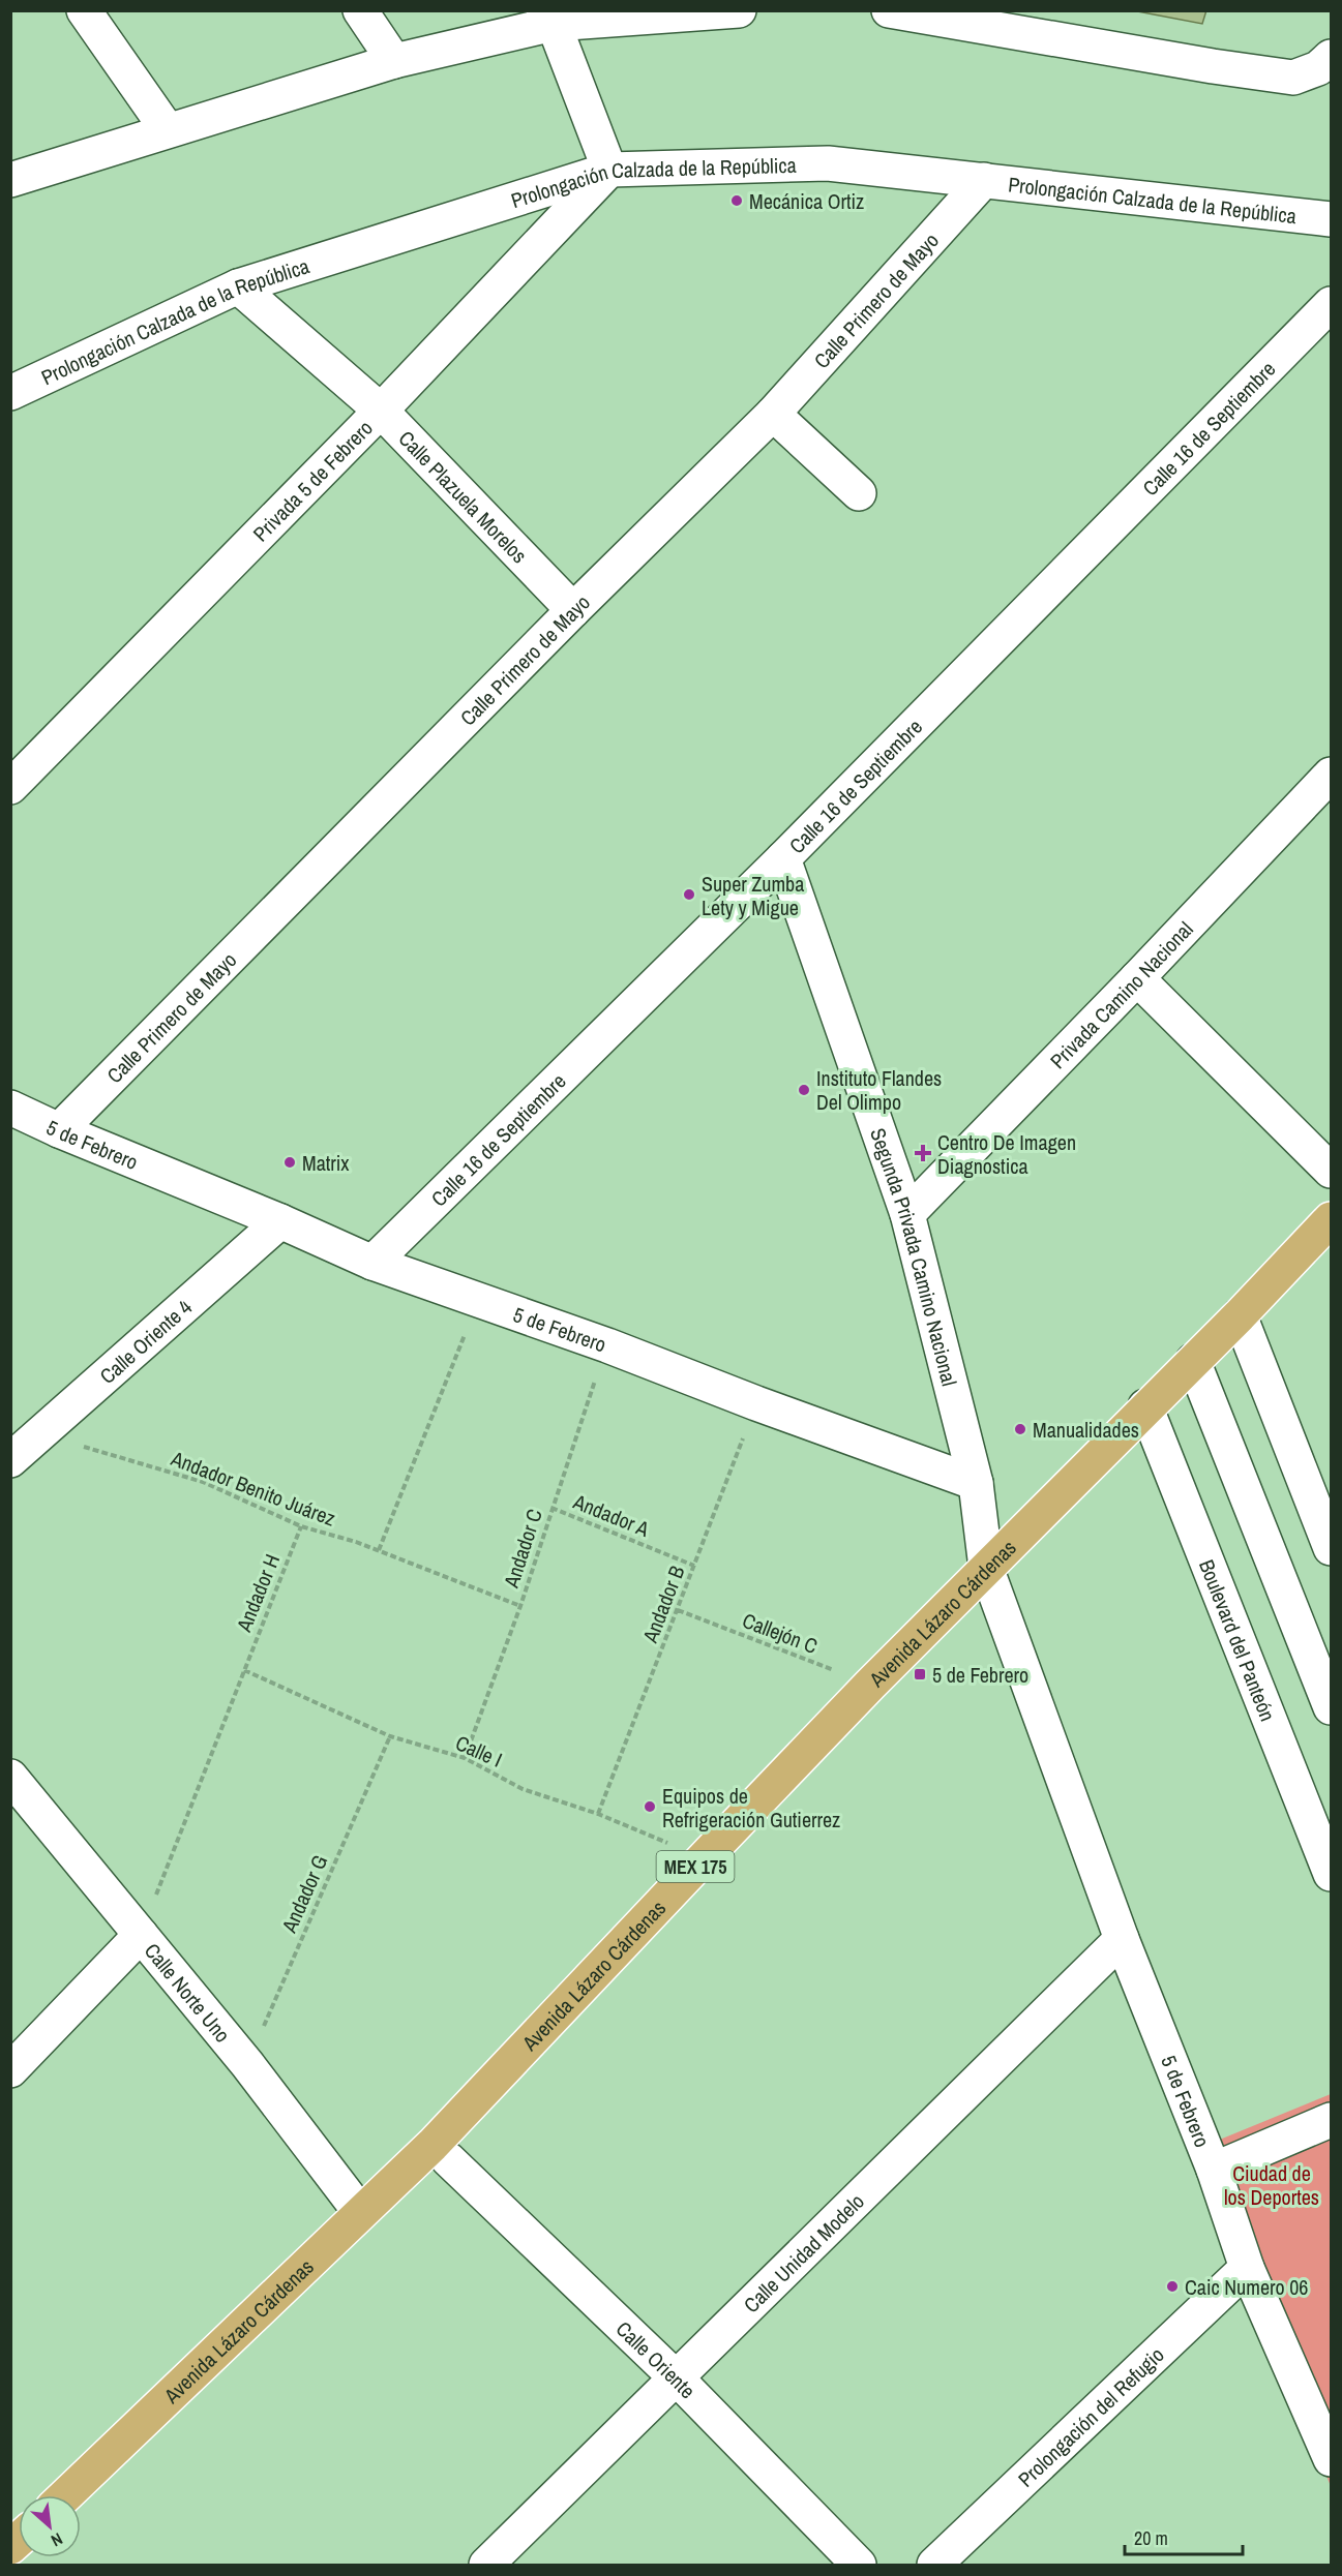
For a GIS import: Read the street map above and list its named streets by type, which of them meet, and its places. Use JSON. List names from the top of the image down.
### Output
{
  "streets": {
    "main road": ["Avenida Lázaro Cárdenas", "MEX 175"],
    "street": [
      "Prolongación Calzada de la República",
      "Calle Primero de Mayo",
      "Calle 16 de Septiembre",
      "Privada 5 de Febrero",
      "Calle Plazuela Morelos",
      "Privada Camino Nacional",
      "5 de Febrero",
      "Segunda Privada Camino Nacional",
      "Calle Oriente 4",
      "Boulevard del Panteón",
      "Calle Norte Uno",
      "Calle Unidad Modelo",
      "Calle Oriente",
      "Prolongación del Refugio"
    ],
    "path": [
      "Andador Benito Juárez",
      "Andador A",
      "Andador C",
      "Andador H",
      "Andador B",
      "Callejón C",
      "Calle I",
      "Andador G"
    ]
  },
  "crossings": [
    ["Prolongación Calzada de la República", "Calle Primero de Mayo"],
    ["Prolongación Calzada de la República", "Privada 5 de Febrero"],
    ["Prolongación Calzada de la República", "Calle Plazuela Morelos"],
    ["Calle Primero de Mayo", "Calle Plazuela Morelos"],
    ["Calle Primero de Mayo", "5 de Febrero"],
    ["Calle 16 de Septiembre", "5 de Febrero"],
    ["Calle 16 de Septiembre", "Segunda Privada Camino Nacional"],
    ["Privada 5 de Febrero", "Calle Plazuela Morelos"],
    ["Privada Camino Nacional", "Segunda Privada Camino Nacional"],
    ["5 de Febrero", "Segunda Privada Camino Nacional"],
    ["5 de Febrero", "Calle Oriente 4"],
    ["5 de Febrero", "Andador C"],
    ["5 de Febrero", "Andador B"],
    ["5 de Febrero", "Avenida Lázaro Cárdenas"],
    ["5 de Febrero", "Calle Unidad Modelo"],
    ["5 de Febrero", "Prolongación del Refugio"],
    ["Calle Oriente 4", "Andador Benito Juárez"],
    ["Andador Benito Juárez", "Andador C"],
    ["Andador Benito Juárez", "Andador H"],
    ["Andador A", "Andador C"],
    ["Andador A", "Andador B"],
    ["Andador C", "Calle I"],
    ["Andador H", "Calle I"],
    ["Andador H", "Calle Norte Uno"],
    ["Andador B", "Callejón C"],
    ["Andador B", "Calle I"],
    ["Avenida Lázaro Cárdenas", "Callejón C"],
    ["Avenida Lázaro Cárdenas", "Boulevard del Panteón"],
    ["Avenida Lázaro Cárdenas", "Calle I"],
    ["Avenida Lázaro Cárdenas", "Calle Norte Uno"],
    ["Calle I", "Andador G"],
    ["Andador G", "Calle Norte Uno"],
    ["Calle Unidad Modelo", "Calle Oriente"]
  ],
  "parks": ["Ciudad de los Deportes"],
  "places": {
    "other": [
      "Mecánica Ortiz",
      "Super Zumba Lety y Migue",
      "Instituto Flandes Del Olimpo",
      "Matrix",
      "Manualidades",
      "Equipos de Refrigeración Gutierrez",
      "Caic Numero 06"
    ],
    "health": ["Centro De Imagen Diagnostica"],
    "transit": ["5 de Febrero"]
  },
  "scale_bar": "20 m",
  "north": "bottom right"
}
